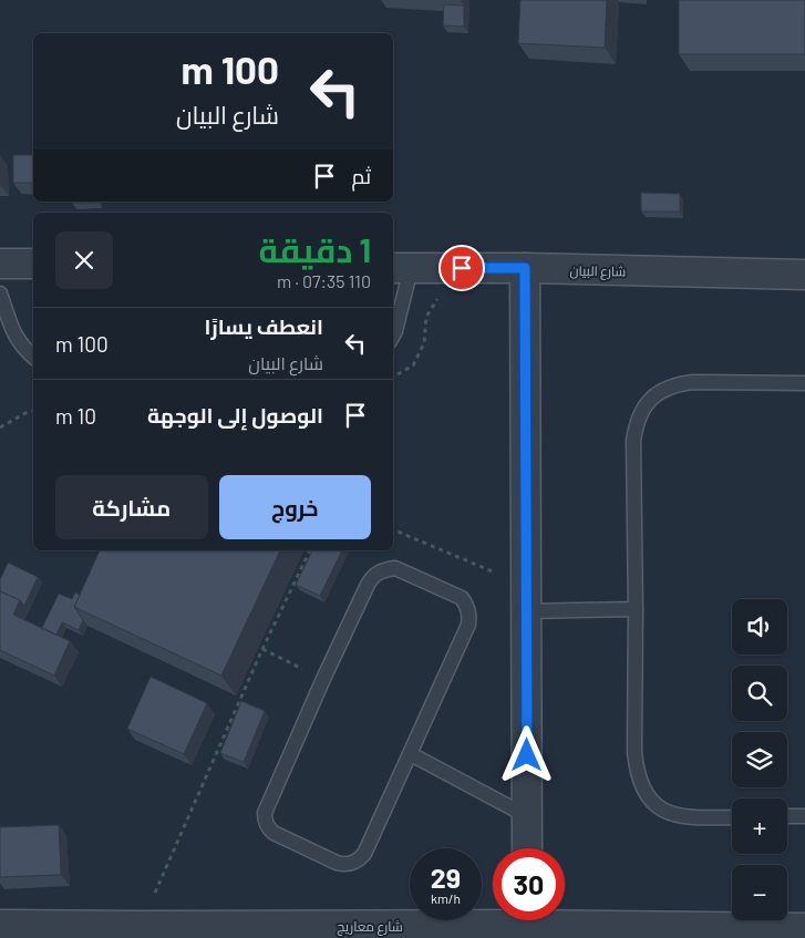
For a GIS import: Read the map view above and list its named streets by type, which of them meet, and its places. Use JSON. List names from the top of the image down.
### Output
{
  "streets": {
    "street": ["شارع البيان", "شارع معاريج"]
  },
  "page": {
    "turn": ["100 m", "شارع البيان"],
    "then": "ثم",
    "heading": ["1 دقيقة", "110 m · 07:35"],
    "list": [
      {
        "name": "انعطف يسارًا",
        "note": "شارع البيان",
        "value": "100 m"
      },
      {
        "name": "الوصول إلى الوجهة",
        "value": "10 m"
      }
    ],
    "buttons": ["خروج", "مشاركة"],
    "map_buttons": ["+", "−"],
    "speed": "29 km/h",
    "limit": "30"
  }
}
